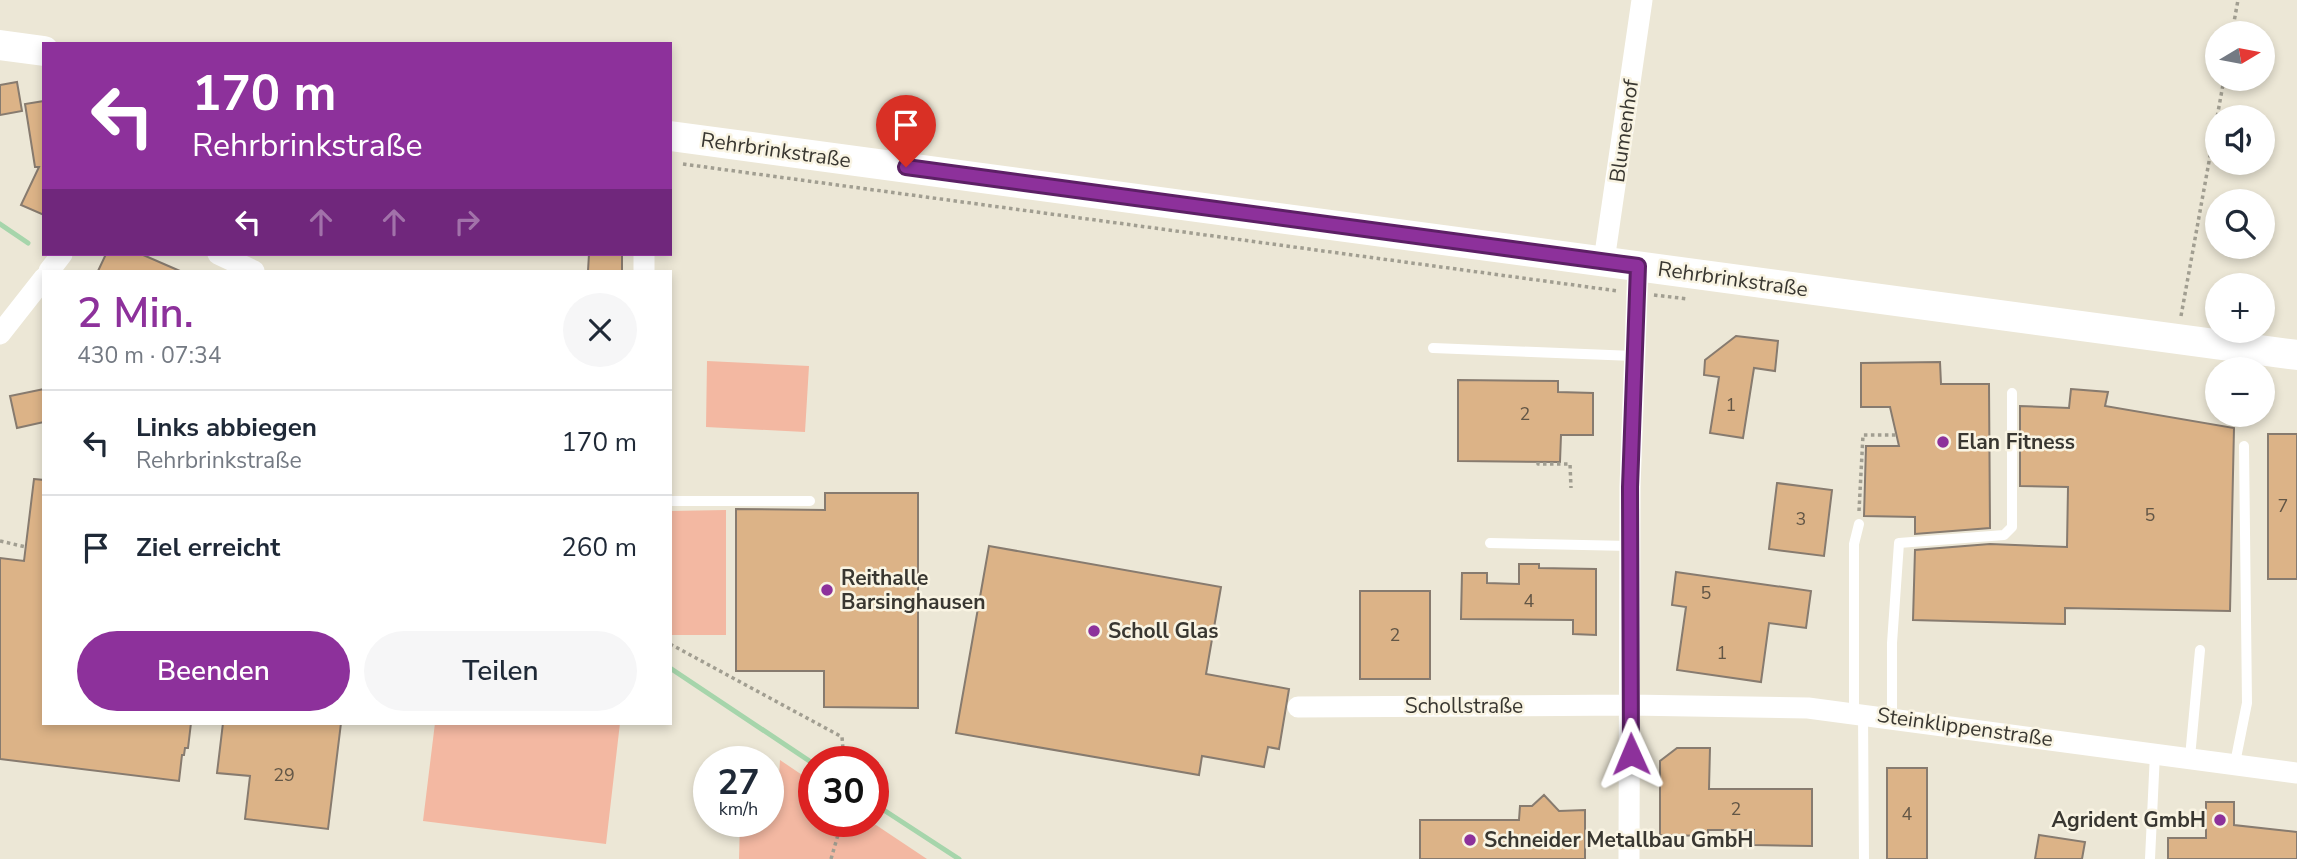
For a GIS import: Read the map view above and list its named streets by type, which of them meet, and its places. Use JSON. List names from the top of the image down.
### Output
{
  "streets": {
    "main road": ["Rehrbrinkstraße"],
    "street": ["Blumenhof", "Schollstraße", "Steinklippenstraße"]
  },
  "crossings": [
    ["Blumenhof", "Rehrbrinkstraße"],
    ["Schollstraße", "Steinklippenstraße"]
  ],
  "places": [
    "Elan Fitness",
    "Reithalle Barsinghausen",
    "Scholl Glas",
    "Agrident GmbH",
    "Schneider Metallbau GmbH"
  ],
  "house_numbers": [
    "1",
    "2",
    "7",
    "5",
    "3",
    "5",
    "4",
    "2",
    "1",
    "29",
    "2",
    "4"
  ],
  "north": "right",
  "page": {
    "map_buttons": ["+", "−"],
    "turn": ["170 m", "Rehrbrinkstraße"],
    "heading": ["2 Min.", "430 m · 07:34"],
    "list": [
      {
        "name": "Links abbiegen",
        "note": "Rehrbrinkstraße",
        "value": "170 m"
      },
      {
        "name": "Ziel erreicht",
        "value": "260 m"
      }
    ],
    "buttons": ["Beenden", "Teilen"],
    "speed": "27 km/h",
    "limit": "30"
  }
}
